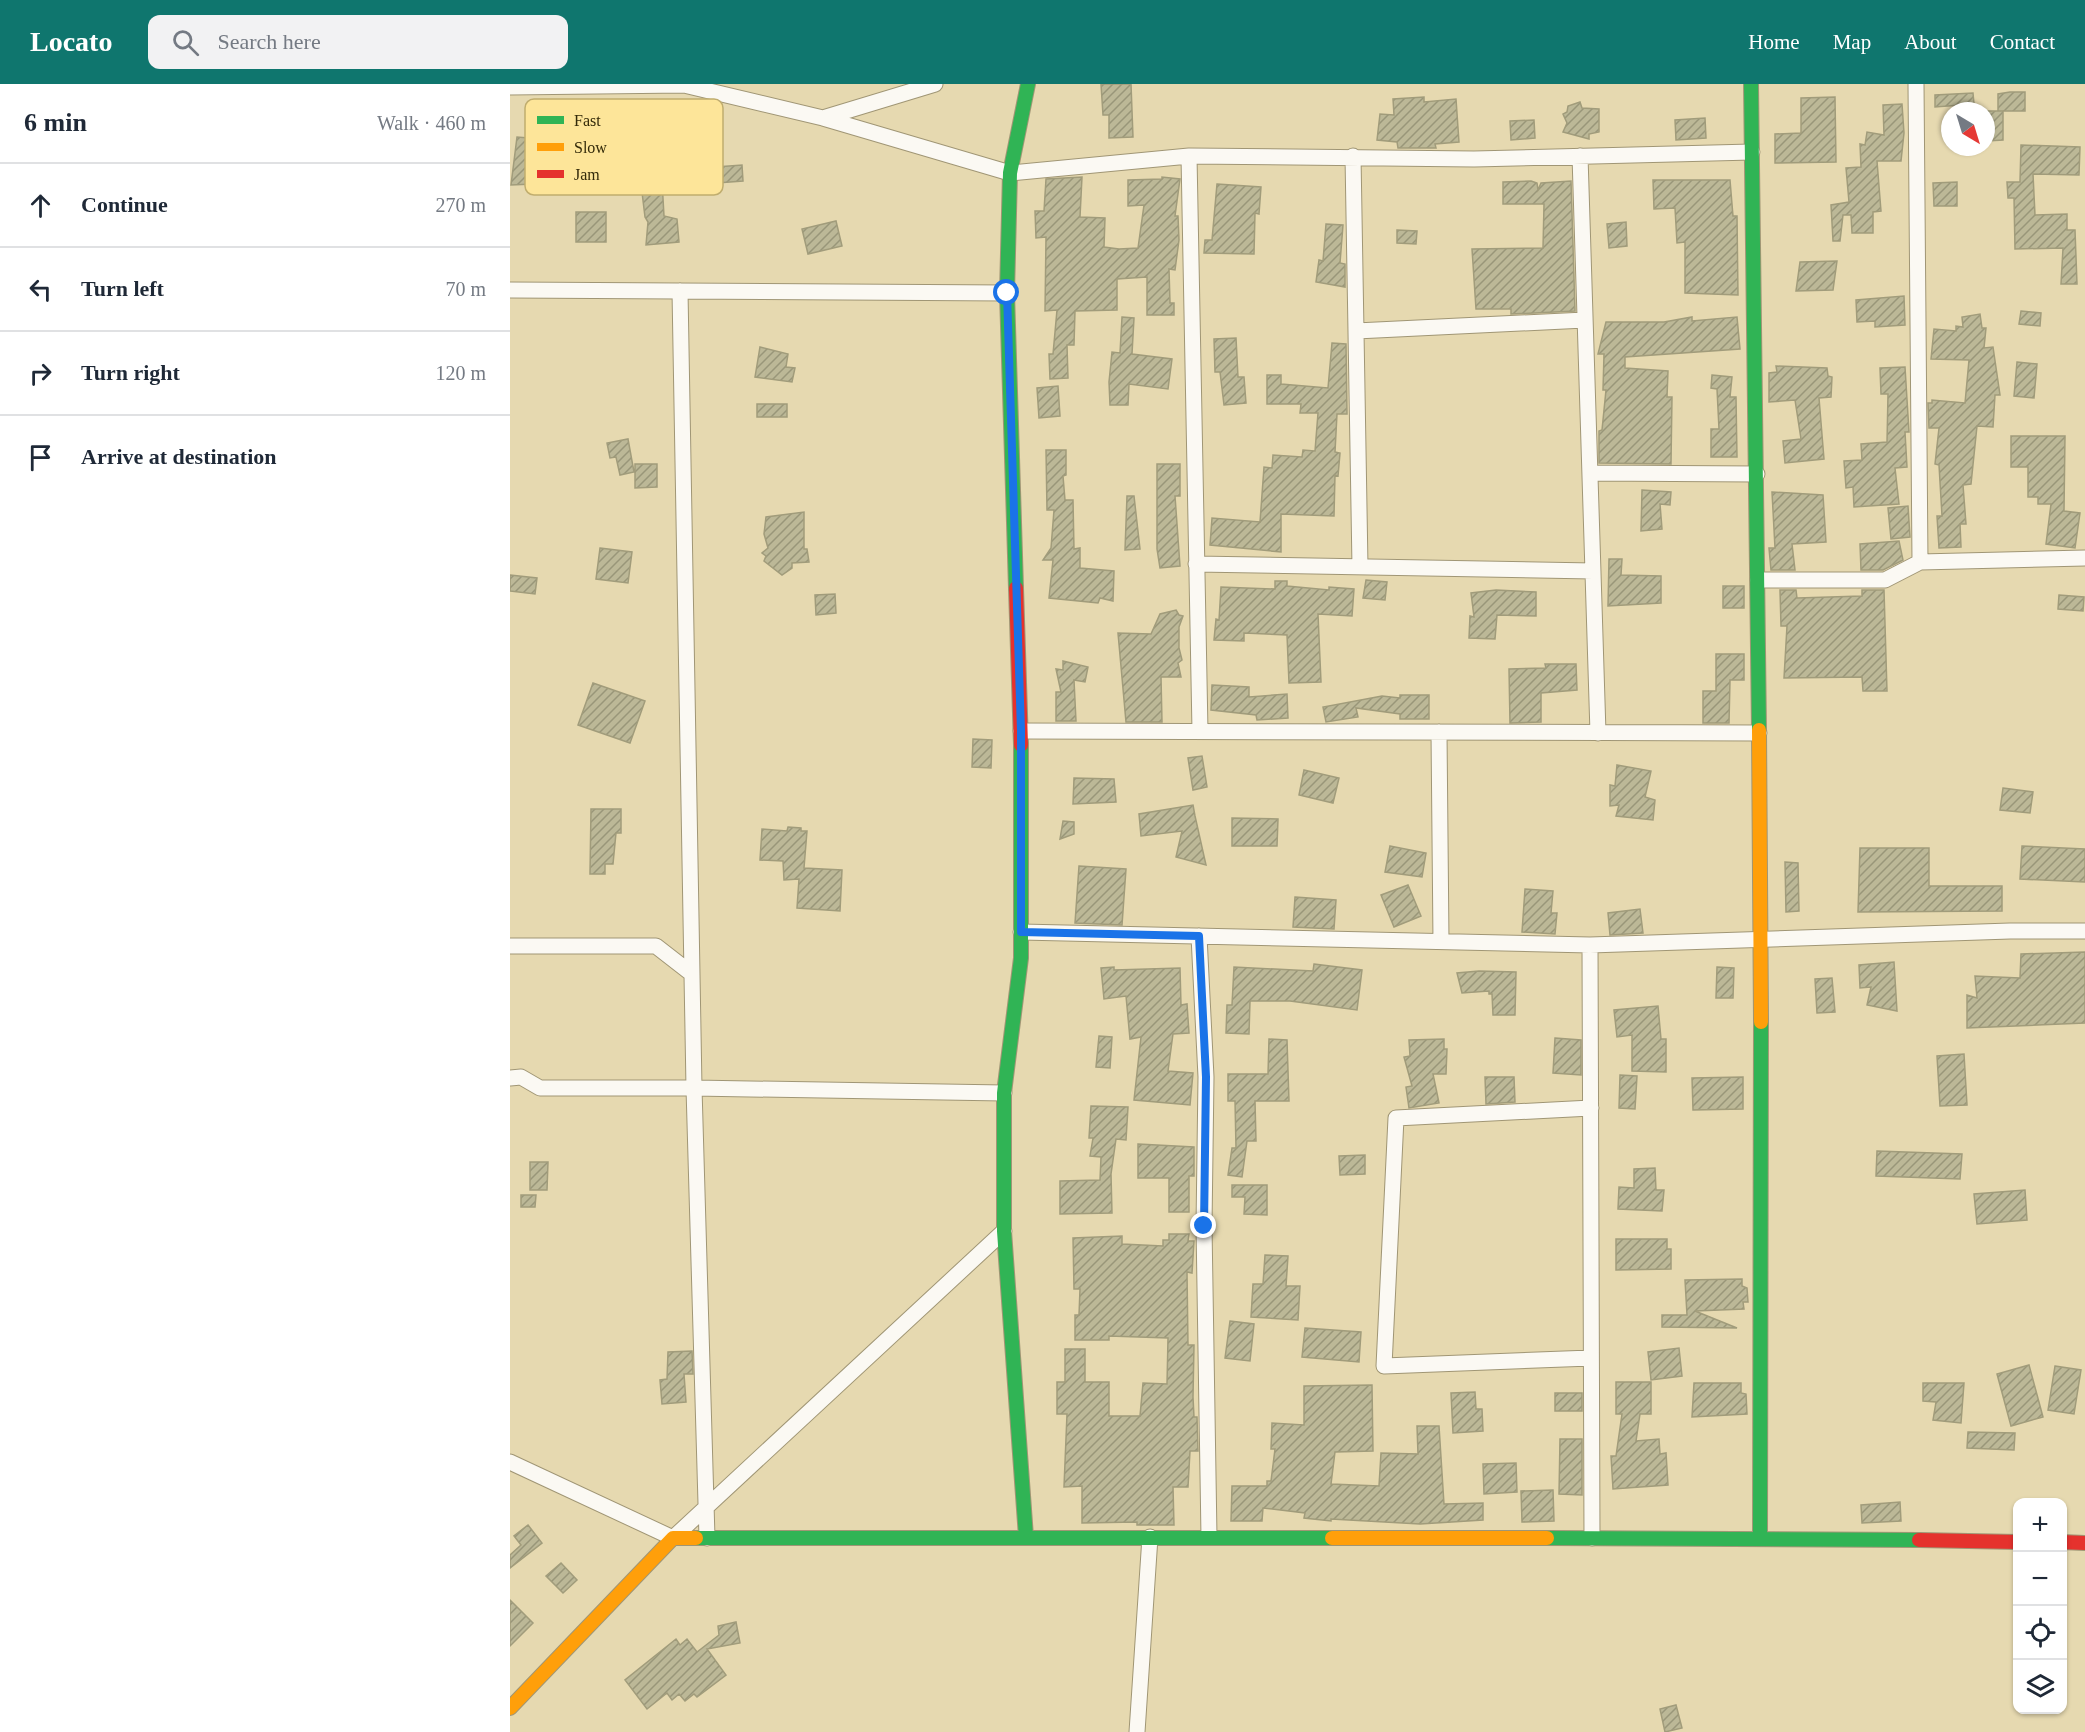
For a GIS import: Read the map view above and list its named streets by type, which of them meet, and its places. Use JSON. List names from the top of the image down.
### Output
{
  "legend": ["Fast", "Slow", "Jam"],
  "north": "bottom right",
  "page": {
    "header": "Locato",
    "search": "Search here",
    "nav": [
      "Home",
      "Map",
      "About",
      "Contact"
    ],
    "heading": ["6 min", "Walk · 460 m"],
    "list": [
      ["Continue", "270 m"],
      ["Turn left", "70 m"],
      ["Turn right", "120 m"],
      "Arrive at destination"
    ],
    "map_buttons": ["+", "−"]
  }
}
